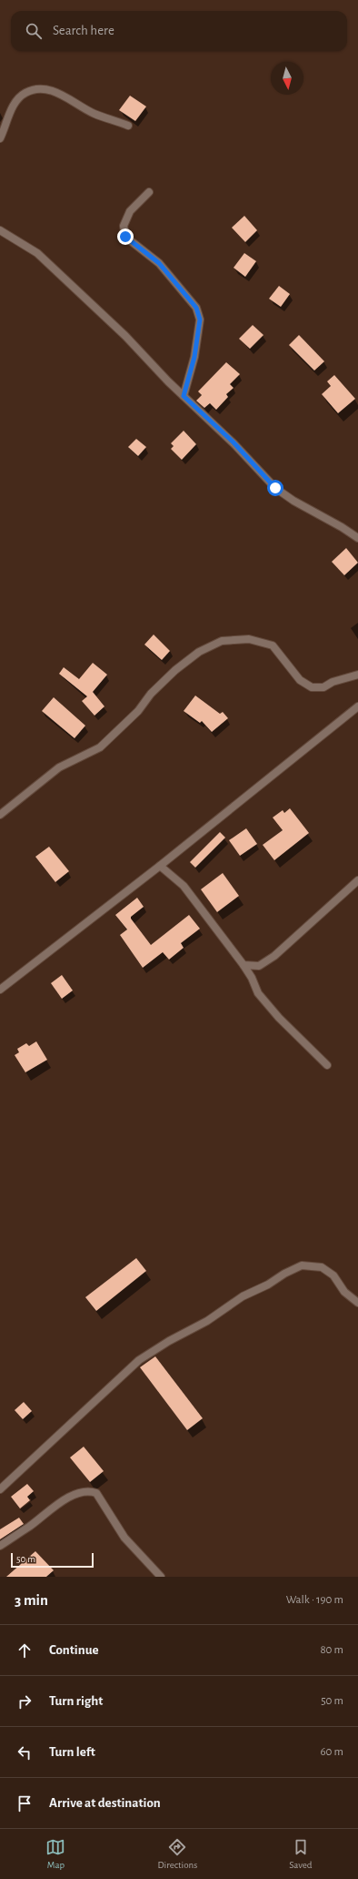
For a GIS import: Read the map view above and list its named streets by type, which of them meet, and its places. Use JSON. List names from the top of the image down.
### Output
{
  "scale_bar": "50 m",
  "north": "bottom",
  "page": {
    "search": "Search here",
    "scale": "50 m",
    "heading": ["3 min", "Walk · 190 m"],
    "list": [
      ["Continue", "80 m"],
      ["Turn right", "50 m"],
      ["Turn left", "60 m"],
      "Arrive at destination"
    ],
    "nav": ["Map", "Directions", "Saved"]
  }
}
